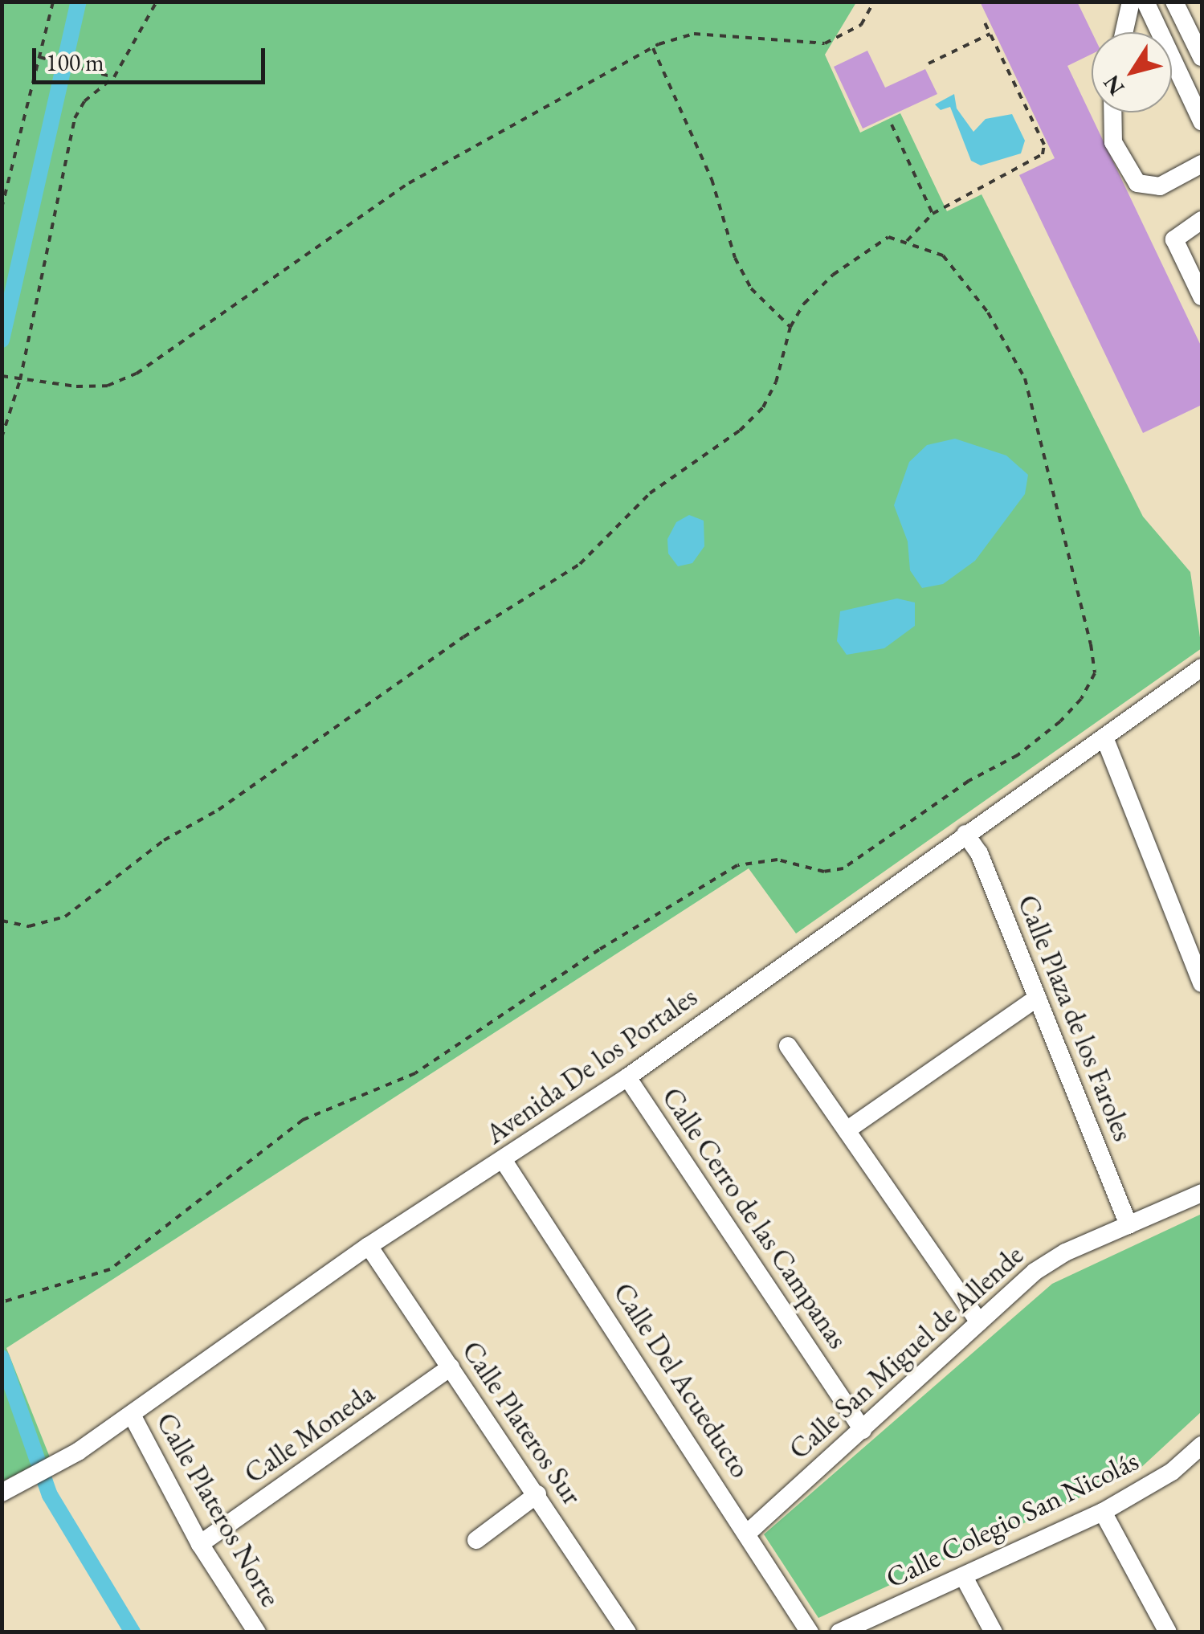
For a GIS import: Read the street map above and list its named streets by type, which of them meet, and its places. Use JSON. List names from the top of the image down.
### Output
{
  "streets": {
    "street": [
      "Calle Plaza de los Faroles",
      "Avenida De los Portales",
      "Calle Cerro de las Campanas",
      "Calle San Miguel de Allende",
      "Calle Del Acueducto",
      "Calle Plateros Sur",
      "Calle Moneda",
      "Calle Plateros Norte",
      "Calle Colegio San Nicolás"
    ]
  },
  "crossings": [
    ["Calle Plaza de los Faroles", "Avenida De los Portales"],
    ["Calle Plaza de los Faroles", "Calle San Miguel de Allende"],
    ["Avenida De los Portales", "Calle Cerro de las Campanas"],
    ["Avenida De los Portales", "Calle Del Acueducto"],
    ["Avenida De los Portales", "Calle Plateros Sur"],
    ["Avenida De los Portales", "Calle Plateros Norte"],
    ["Calle Cerro de las Campanas", "Calle San Miguel de Allende"],
    ["Calle San Miguel de Allende", "Calle Del Acueducto"],
    ["Calle Plateros Sur", "Calle Moneda"],
    ["Calle Moneda", "Calle Plateros Norte"]
  ],
  "scale_bar": "100 m",
  "north": "bottom left"
}
